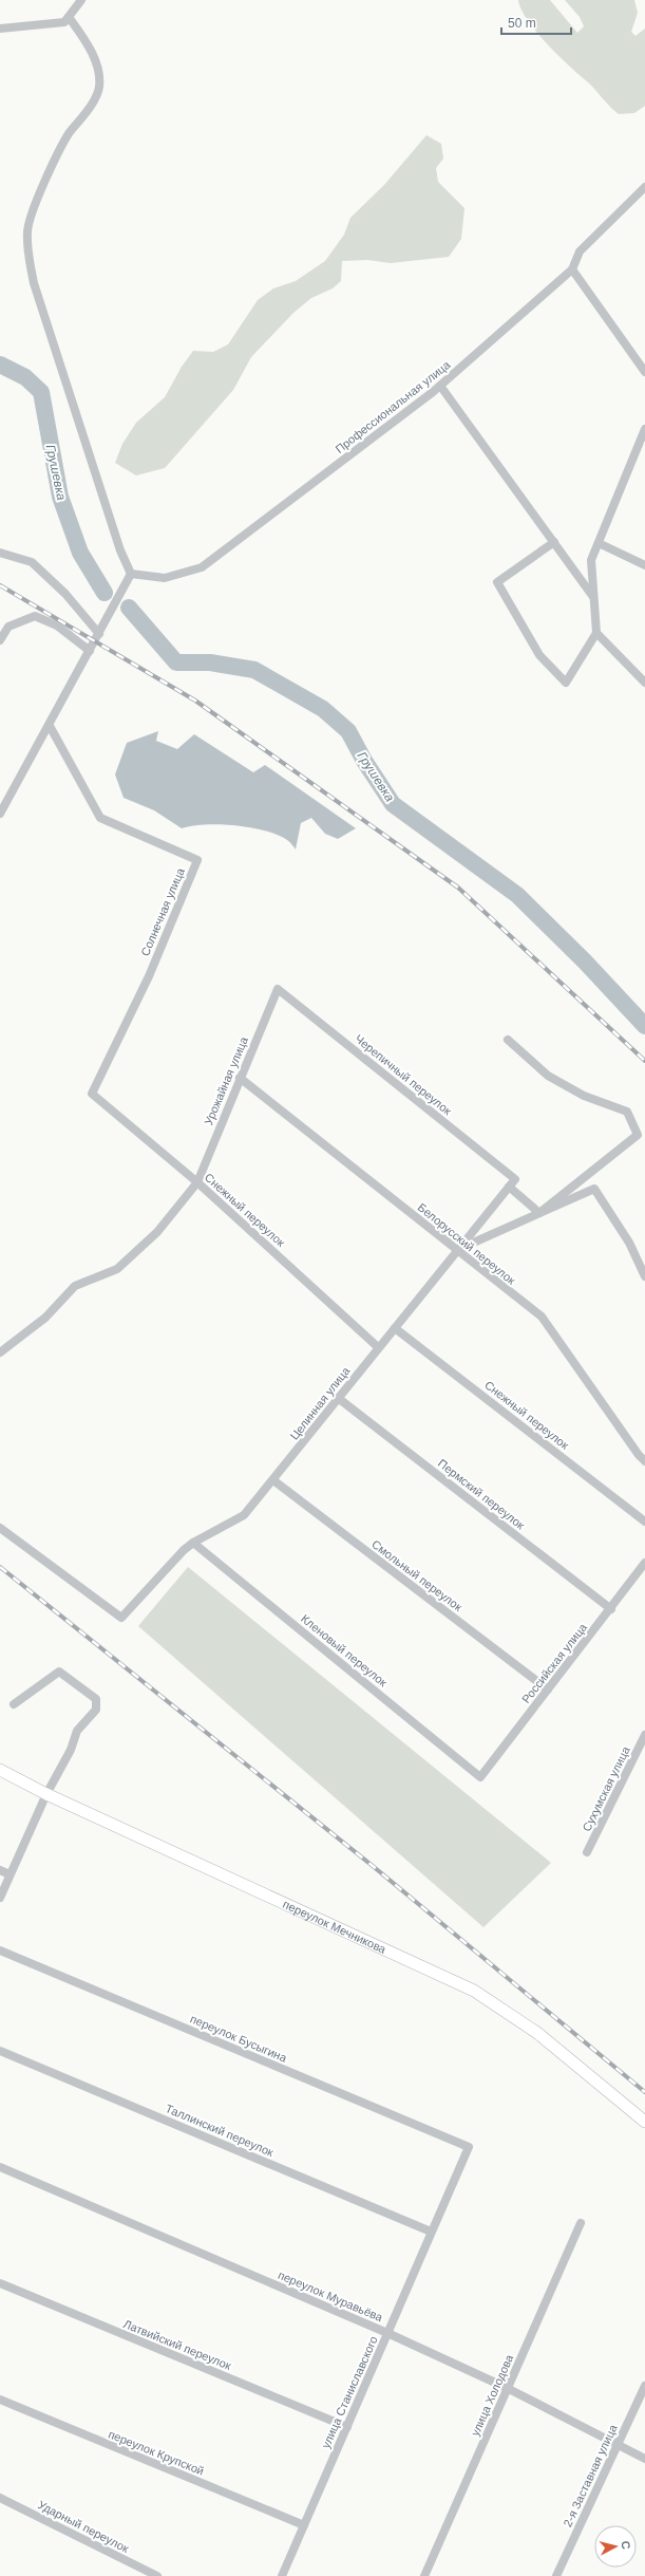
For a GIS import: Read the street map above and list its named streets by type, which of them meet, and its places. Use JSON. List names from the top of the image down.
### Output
{
  "streets": {
    "street": [
      "Профессиональная улица",
      "Солнечная улица",
      "Черепичный переулок",
      "Урожайная улица",
      "Снежный переулок",
      "Белорусский переулок",
      "Целинная улица",
      "Пермский переулок",
      "Смольный переулок",
      "Кленовый переулок",
      "Российская улица",
      "Сухумская улица",
      "переулок Мечникова",
      "переулок Бусыгина",
      "Таллинский переулок",
      "переулок Муравьёва",
      "Латвийский переулок",
      "улица Станиславского",
      "улица Холодова",
      "переулок Крупской",
      "2-я Заставная улица",
      "Ударный переулок"
    ]
  },
  "crossings": [
    ["Солнечная улица", "Снежный переулок"],
    ["Черепичный переулок", "Урожайная улица"],
    ["Черепичный переулок", "Целинная улица"],
    ["Урожайная улица", "Снежный переулок"],
    ["Урожайная улица", "Белорусский переулок"],
    ["Снежный переулок", "Целинная улица"],
    ["Белорусский переулок", "Целинная улица"],
    ["Целинная улица", "Пермский переулок"],
    ["Целинная улица", "Смольный переулок"],
    ["Целинная улица", "Кленовый переулок"],
    ["Пермский переулок", "Российская улица"],
    ["Смольный переулок", "Российская улица"],
    ["Кленовый переулок", "Российская улица"],
    ["переулок Бусыгина", "улица Станиславского"],
    ["Таллинский переулок", "улица Станиславского"],
    ["переулок Муравьёва", "улица Станиславского"],
    ["переулок Муравьёва", "улица Холодова"],
    ["переулок Муравьёва", "2-я Заставная улица"],
    ["Латвийский переулок", "улица Станиславского"],
    ["улица Станиславского", "переулок Крупской"]
  ],
  "water": ["Грушевка"],
  "scale_bar": "50 m",
  "north": "right"
}
